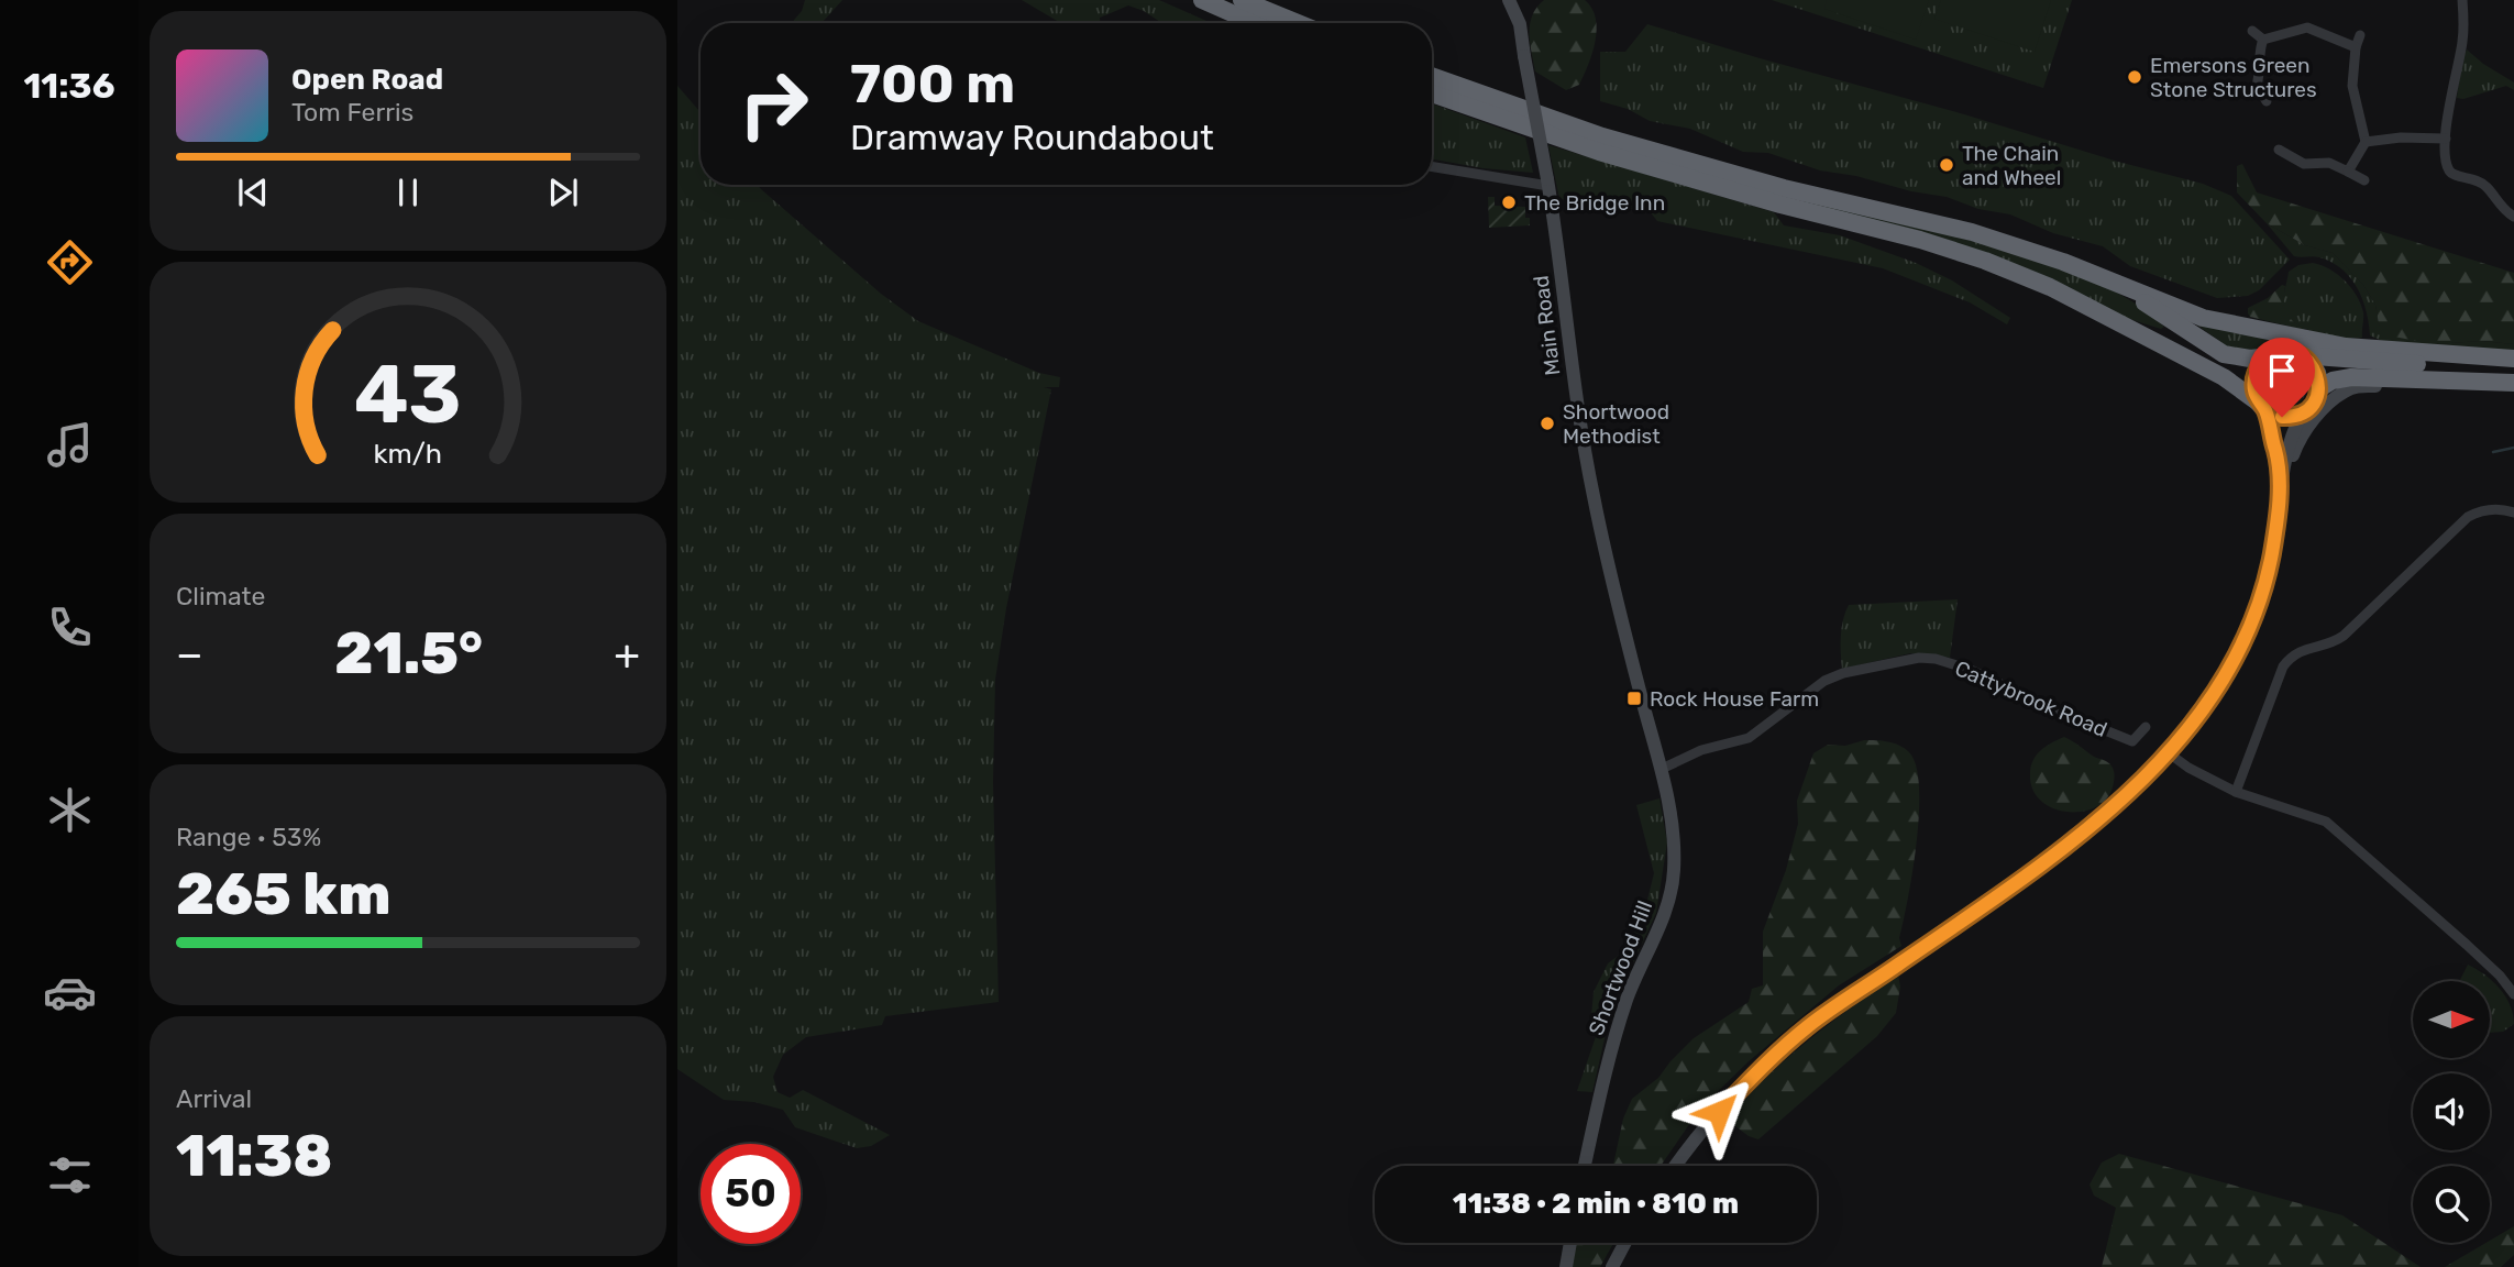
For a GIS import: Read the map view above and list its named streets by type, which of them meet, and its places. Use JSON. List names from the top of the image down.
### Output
{
  "streets": {
    "main road": ["Main Road", "Shortwood Hill"],
    "street": ["Cattybrook Road"]
  },
  "crossings": [
    ["Main Road", "Cattybrook Road"],
    ["Main Road", "Shortwood Hill"],
    ["Cattybrook Road", "Shortwood Hill"]
  ],
  "places": {
    "other": [
      "Emersons Green Stone Structures",
      "The Chain and Wheel",
      "The Bridge Inn",
      "Shortwood Methodist"
    ],
    "transit": ["Rock House Farm"]
  },
  "north": "right",
  "page": {
    "tabs": "11:36",
    "turn": ["700 m", "Dramway Roundabout"],
    "song": ["Open Road", "Tom Ferris"],
    "tile": [
      "Climate",
      ["Range · 53%", "265 km"],
      ["Arrival", "11:38"]
    ],
    "heat": ["−", "21.5°", "+"],
    "limit": "50",
    "trip": "11:38 · 2 min · 810 m",
    "gauge": ["43", "km/h"]
  }
}
